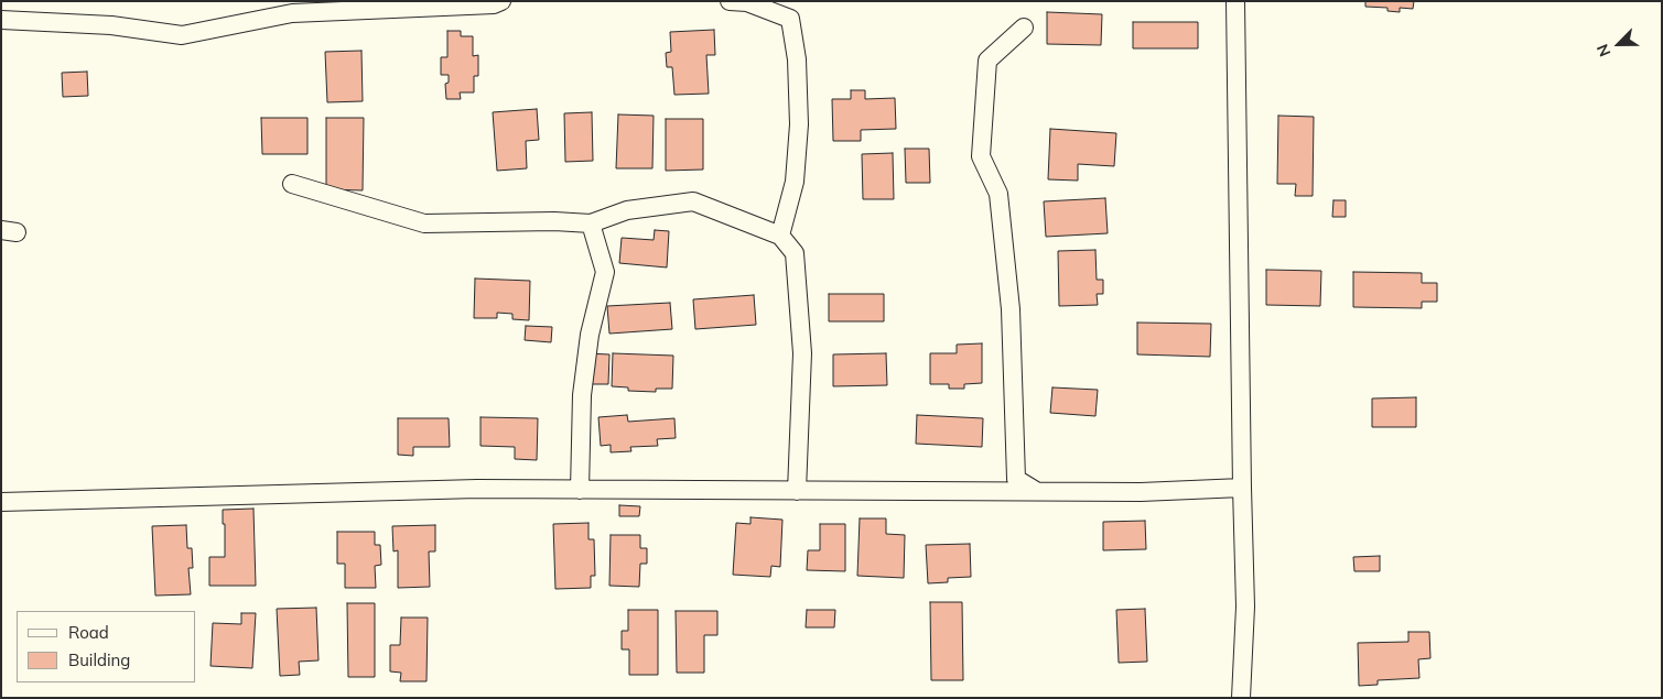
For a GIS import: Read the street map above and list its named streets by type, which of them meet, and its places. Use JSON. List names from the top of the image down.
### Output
{
  "legend": ["Road", "Building"],
  "north": "bottom left"
}
